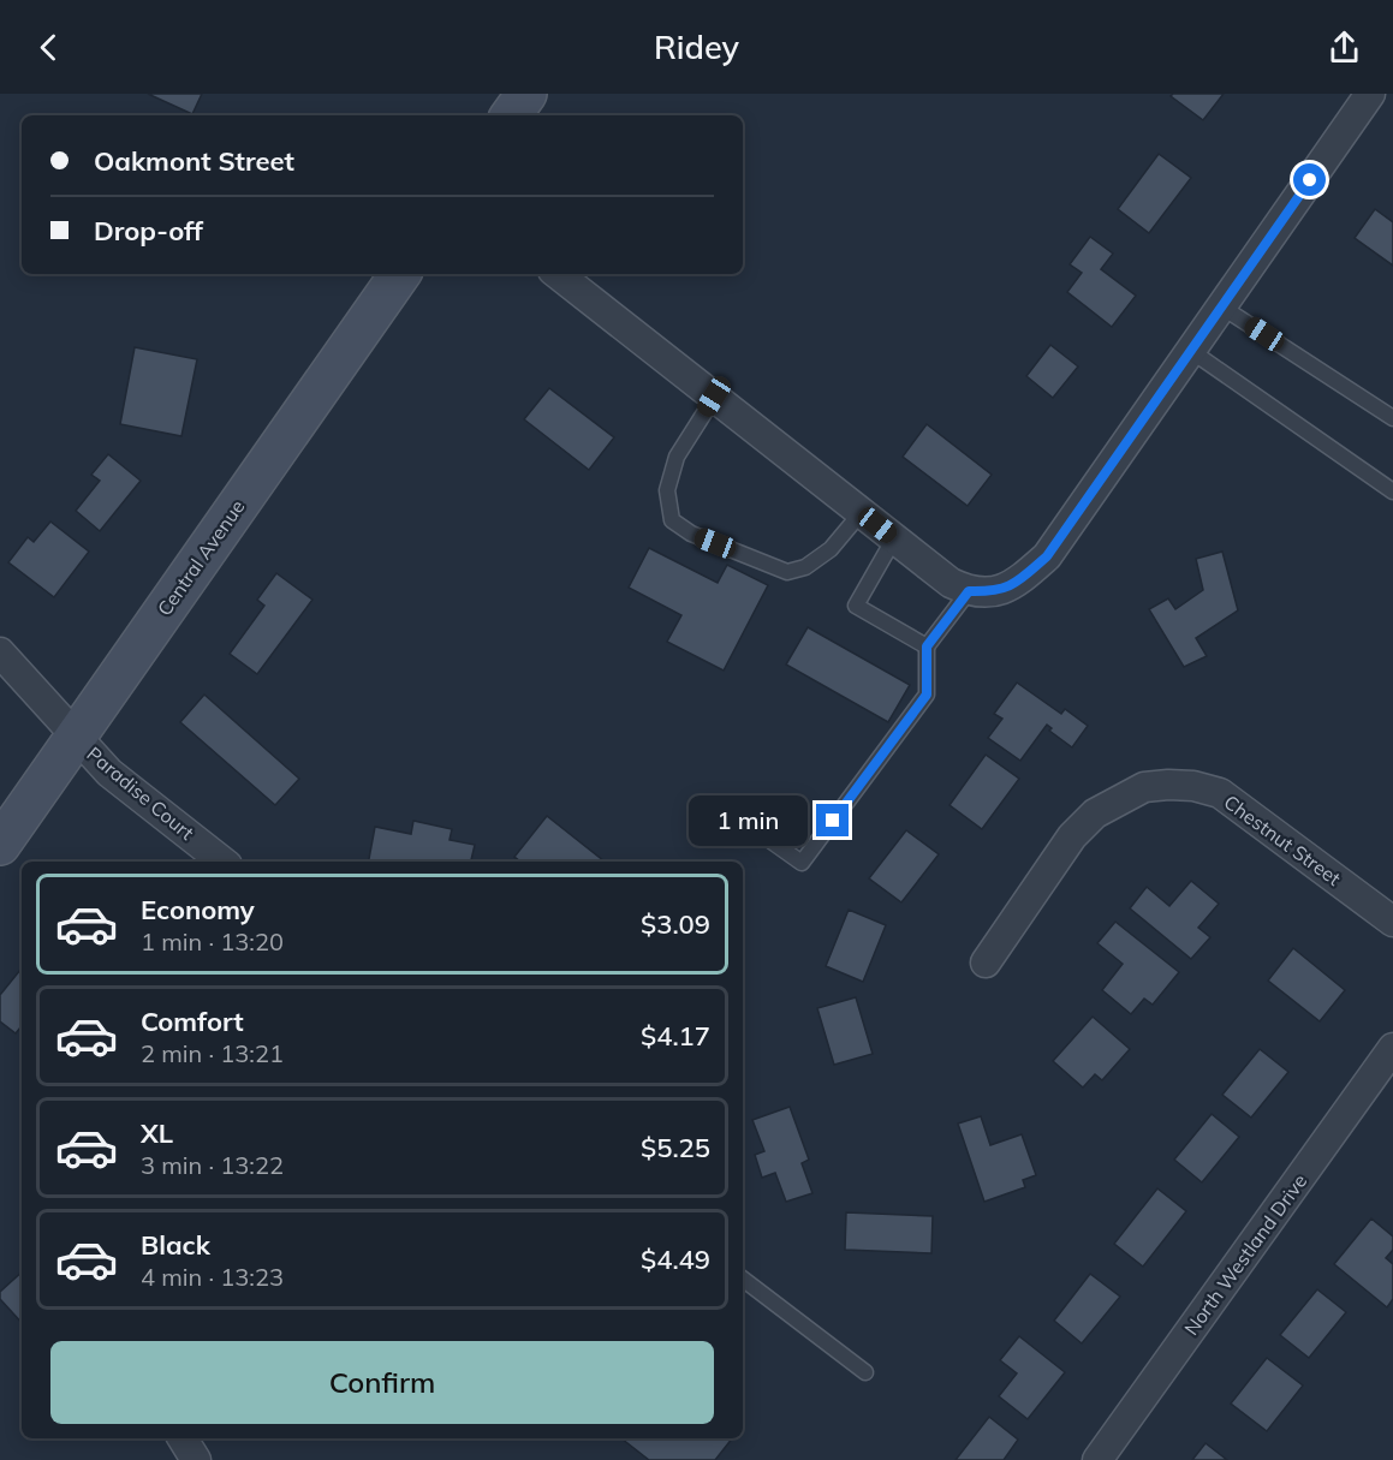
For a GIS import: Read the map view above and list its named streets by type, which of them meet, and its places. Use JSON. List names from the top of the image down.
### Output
{
  "streets": {
    "street": [
      "Central Avenue",
      "Paradise Court",
      "Chestnut Street",
      "North Westland Drive"
    ]
  },
  "crossings": [
    ["Central Avenue", "Paradise Court"]
  ],
  "page": {
    "header": "Ridey",
    "banner": ["Oakmont Street", "Drop-off"],
    "bubble": "1 min",
    "list": [
      {
        "name": "Economy",
        "note": "1 min · 13:20",
        "value": "$3.09"
      },
      {
        "name": "Comfort",
        "note": "2 min · 13:21",
        "value": "$4.17"
      },
      {
        "name": "XL",
        "note": "3 min · 13:22",
        "value": "$5.25"
      },
      {
        "name": "Black",
        "note": "4 min · 13:23",
        "value": "$4.49"
      }
    ],
    "buttons": "Confirm"
  }
}
